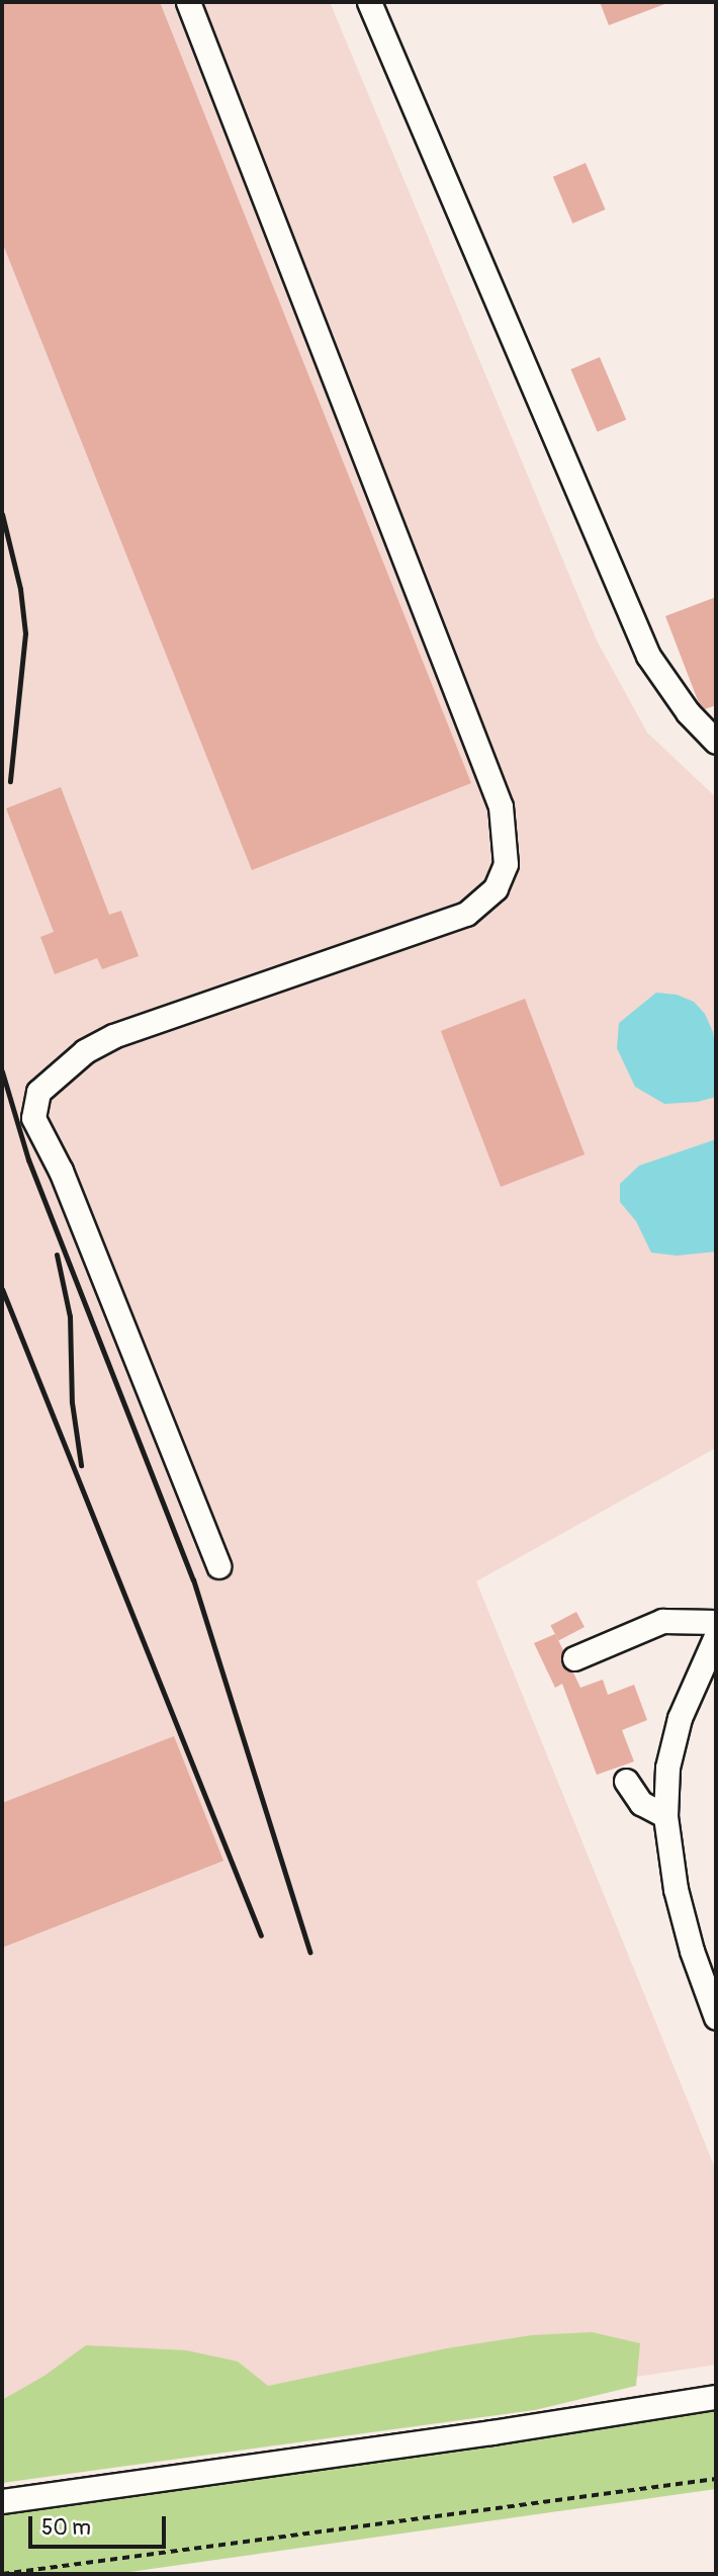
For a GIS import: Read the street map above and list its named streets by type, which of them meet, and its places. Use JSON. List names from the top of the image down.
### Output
{
  "scale_bar": "50 m"
}
